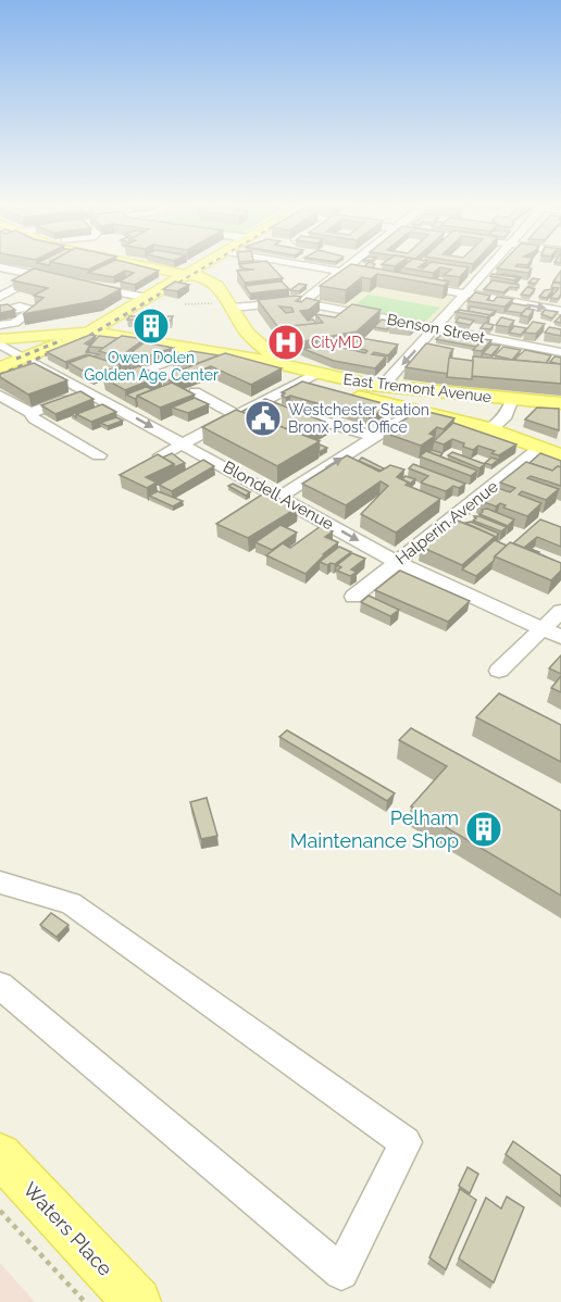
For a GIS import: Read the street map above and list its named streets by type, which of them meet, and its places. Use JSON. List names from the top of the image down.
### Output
{
  "streets": {
    "main road": ["East Tremont Avenue", "Waters Place"],
    "street": ["Benson Street", "Blondell Avenue", "Halperin Avenue"]
  },
  "crossings": [
    ["Blondell Avenue", "Halperin Avenue"]
  ],
  "places": {
    "building": ["Owen Dolen Golden Age Center", "Pelham Maintenance Shop"],
    "hospital": ["CityMD"],
    "public building": ["Westchester Station Bronx Post Office"]
  }
}
